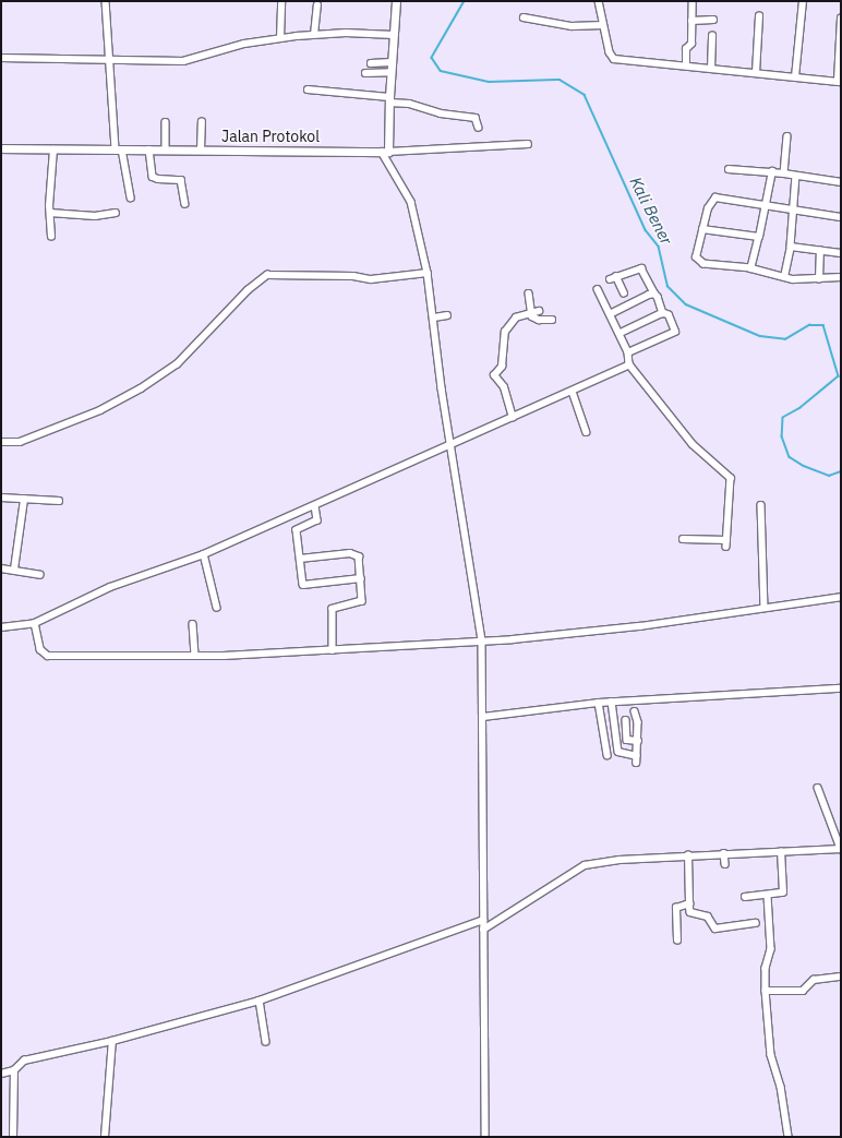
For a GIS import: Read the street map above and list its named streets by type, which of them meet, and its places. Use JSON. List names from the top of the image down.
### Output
{
  "streets": {
    "street": ["Jalan Protokol"]
  },
  "water": ["Kali Bener"]
}
